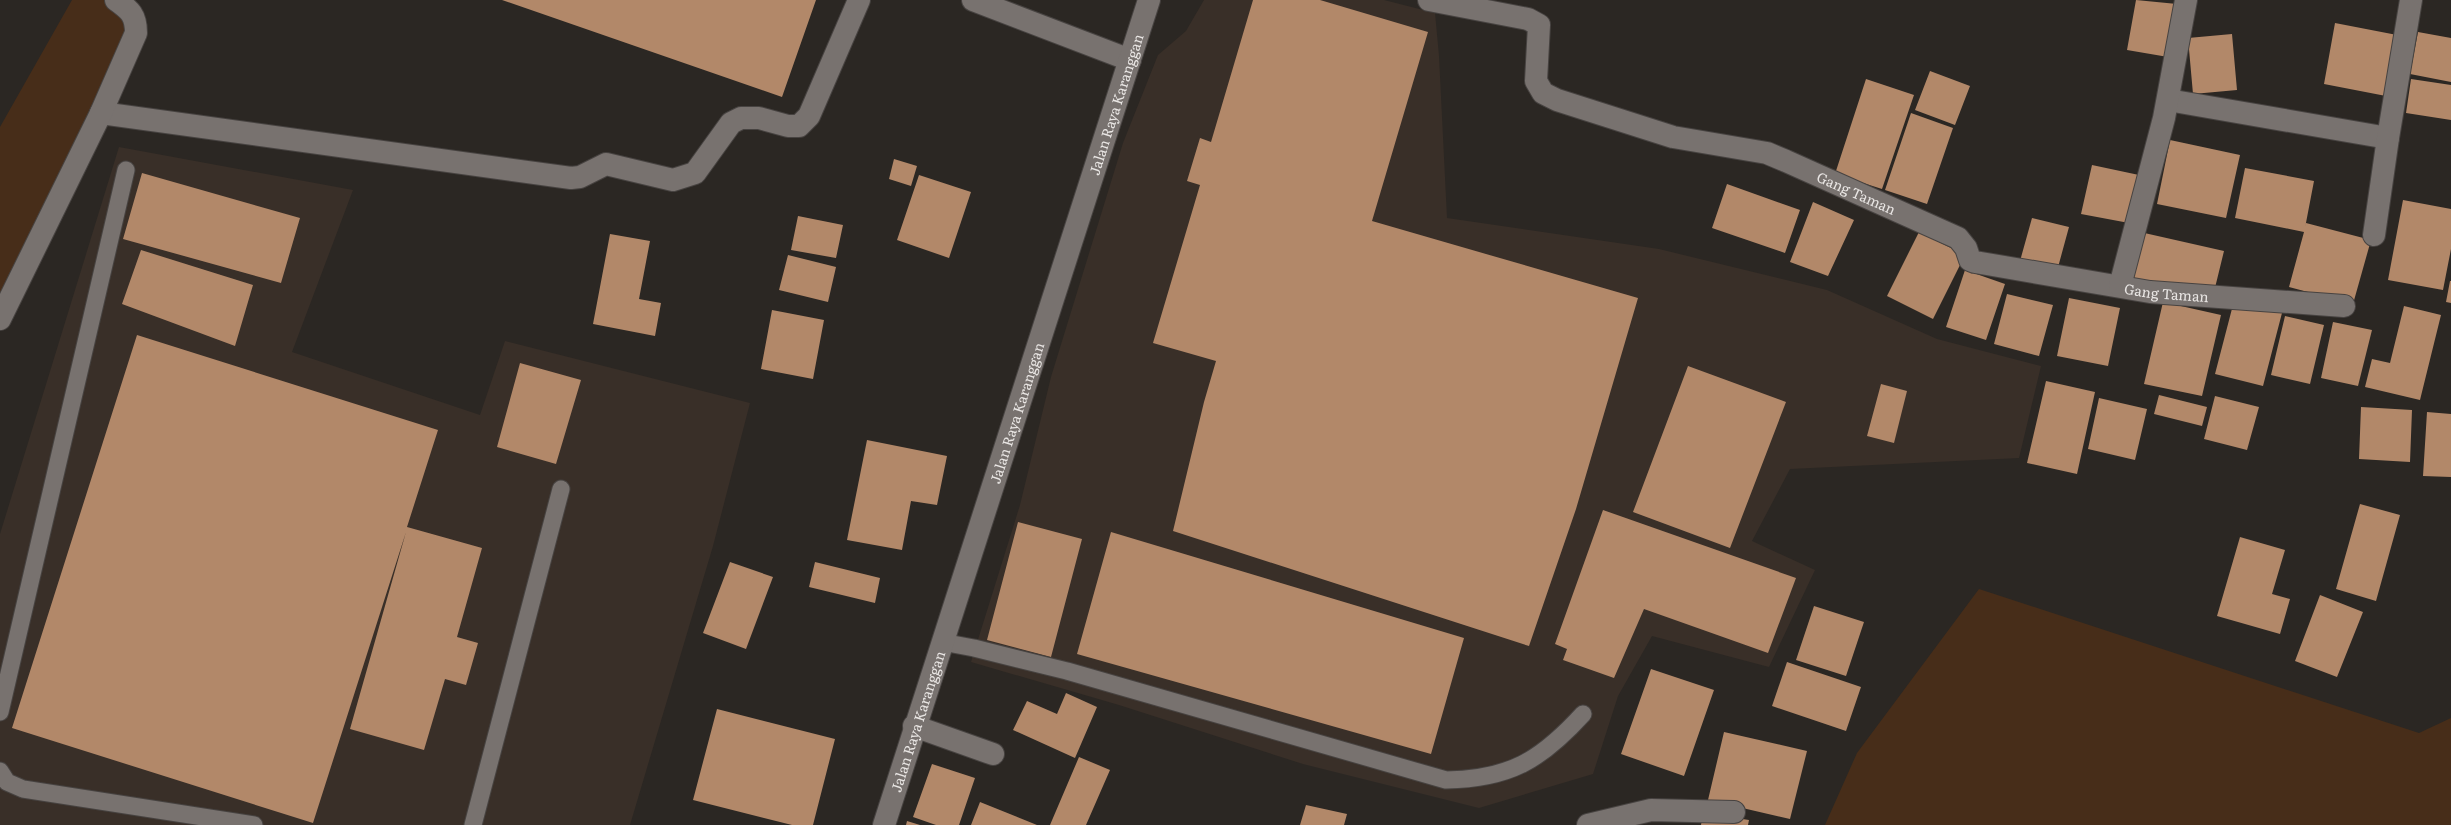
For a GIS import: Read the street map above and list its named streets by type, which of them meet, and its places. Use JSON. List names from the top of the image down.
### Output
{
  "streets": {
    "street": ["Jalan Raya Karanggan", "Gang Taman"]
  }
}
